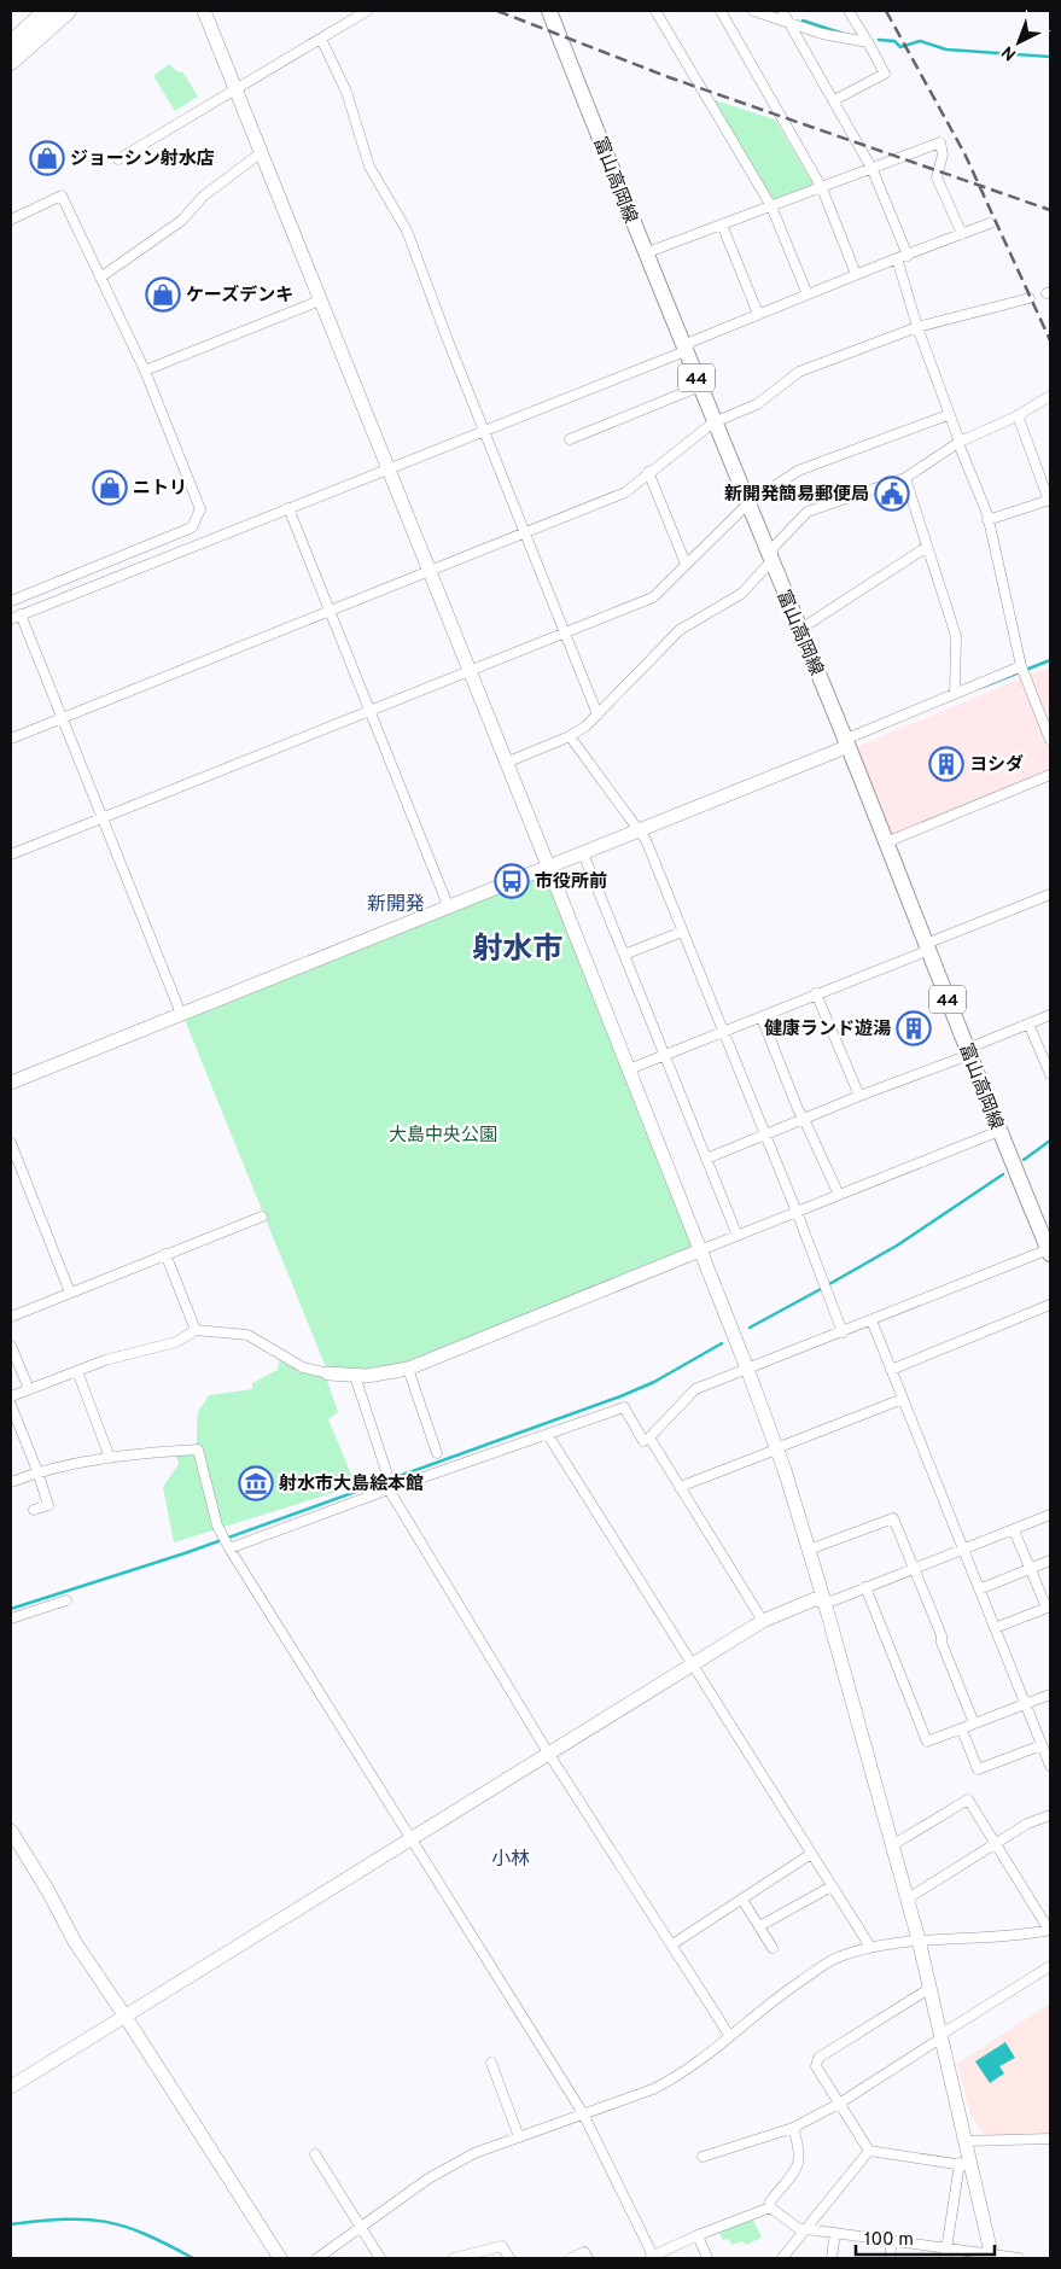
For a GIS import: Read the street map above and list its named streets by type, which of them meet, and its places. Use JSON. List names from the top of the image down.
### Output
{
  "streets": {
    "main road": ["富山高岡線", "44"]
  },
  "districts": ["新開発", "射水市", "小林"],
  "parks": ["大島中央公園"],
  "places": {
    "shop": ["ジョーシン射水店", "ケーズデンキ", "ニトリ"],
    "public building": ["新開発簡易郵便局"],
    "building": ["ヨシダ", "健康ランド遊湯"],
    "bus stop": ["市役所前"],
    "museum": ["射水市大島絵本館"]
  },
  "scale_bar": "100 m",
  "north": "bottom left"
}
